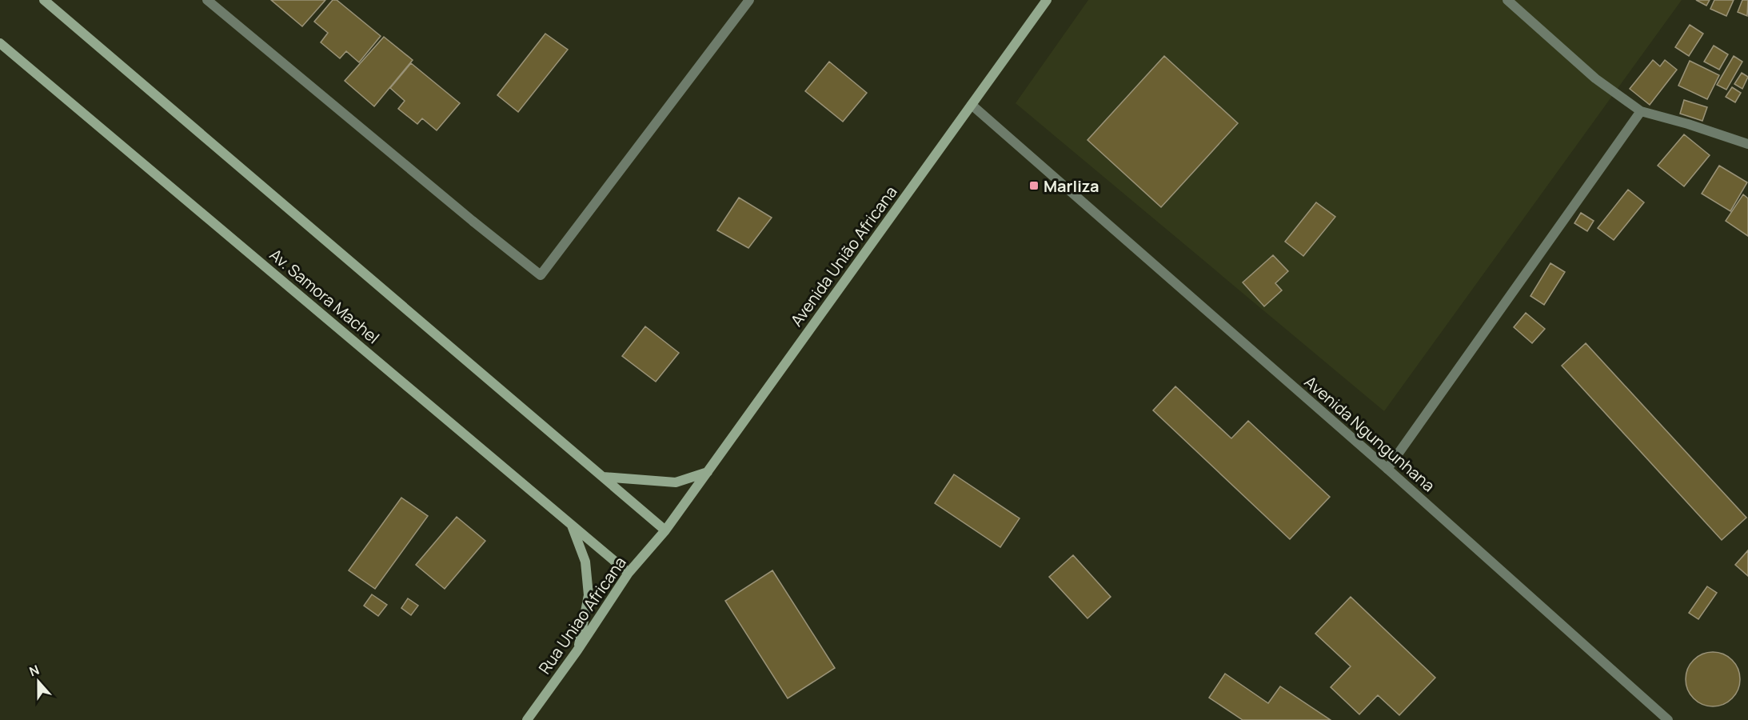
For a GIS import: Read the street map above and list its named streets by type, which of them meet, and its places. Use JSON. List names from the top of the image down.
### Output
{
  "streets": {
    "main road": ["Avenida União Africana", "Av. Samora Machel", "Rua Uniao Africana"],
    "street": ["Avenida Ngungunhana"]
  },
  "crossings": [
    ["Avenida União Africana", "Avenida Ngungunhana"],
    ["Avenida União Africana", "Rua Uniao Africana"],
    ["Av. Samora Machel", "Rua Uniao Africana"]
  ],
  "places": {
    "transit": ["Marliza"]
  },
  "north": "top"
}
